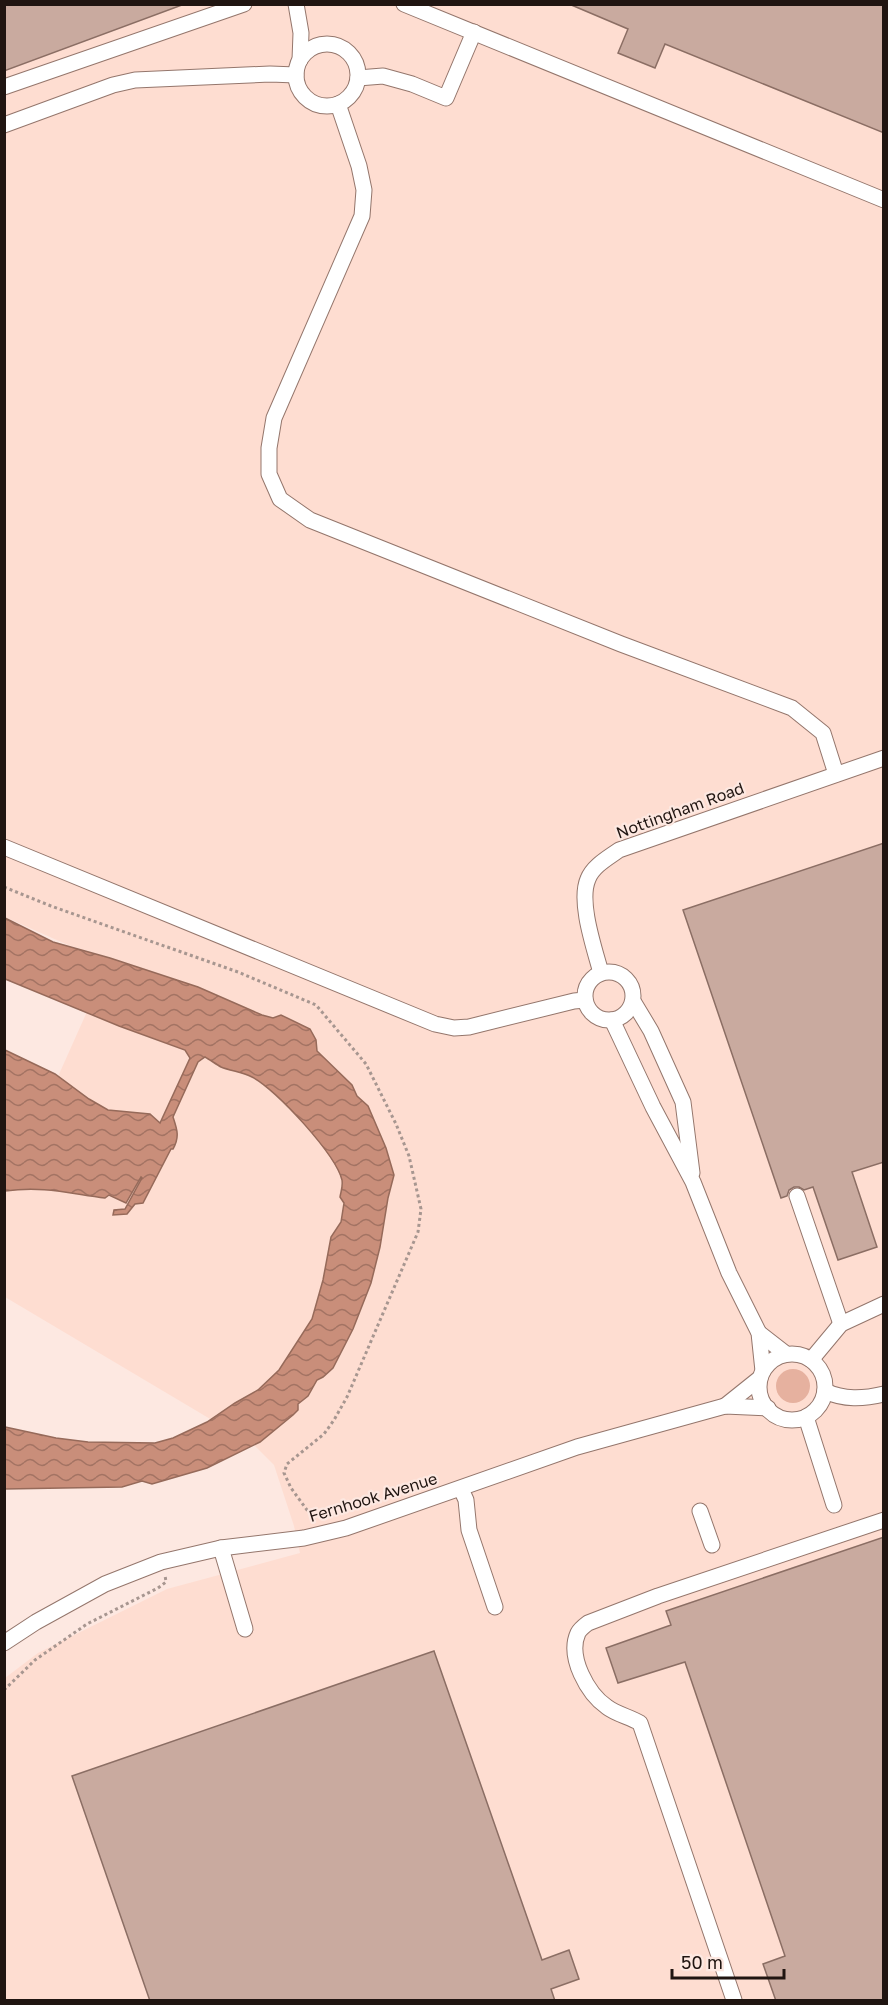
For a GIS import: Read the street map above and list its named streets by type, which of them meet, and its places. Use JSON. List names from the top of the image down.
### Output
{
  "streets": {
    "street": ["Nottingham Road", "Fernhook Avenue"]
  },
  "scale_bar": "50 m"
}
